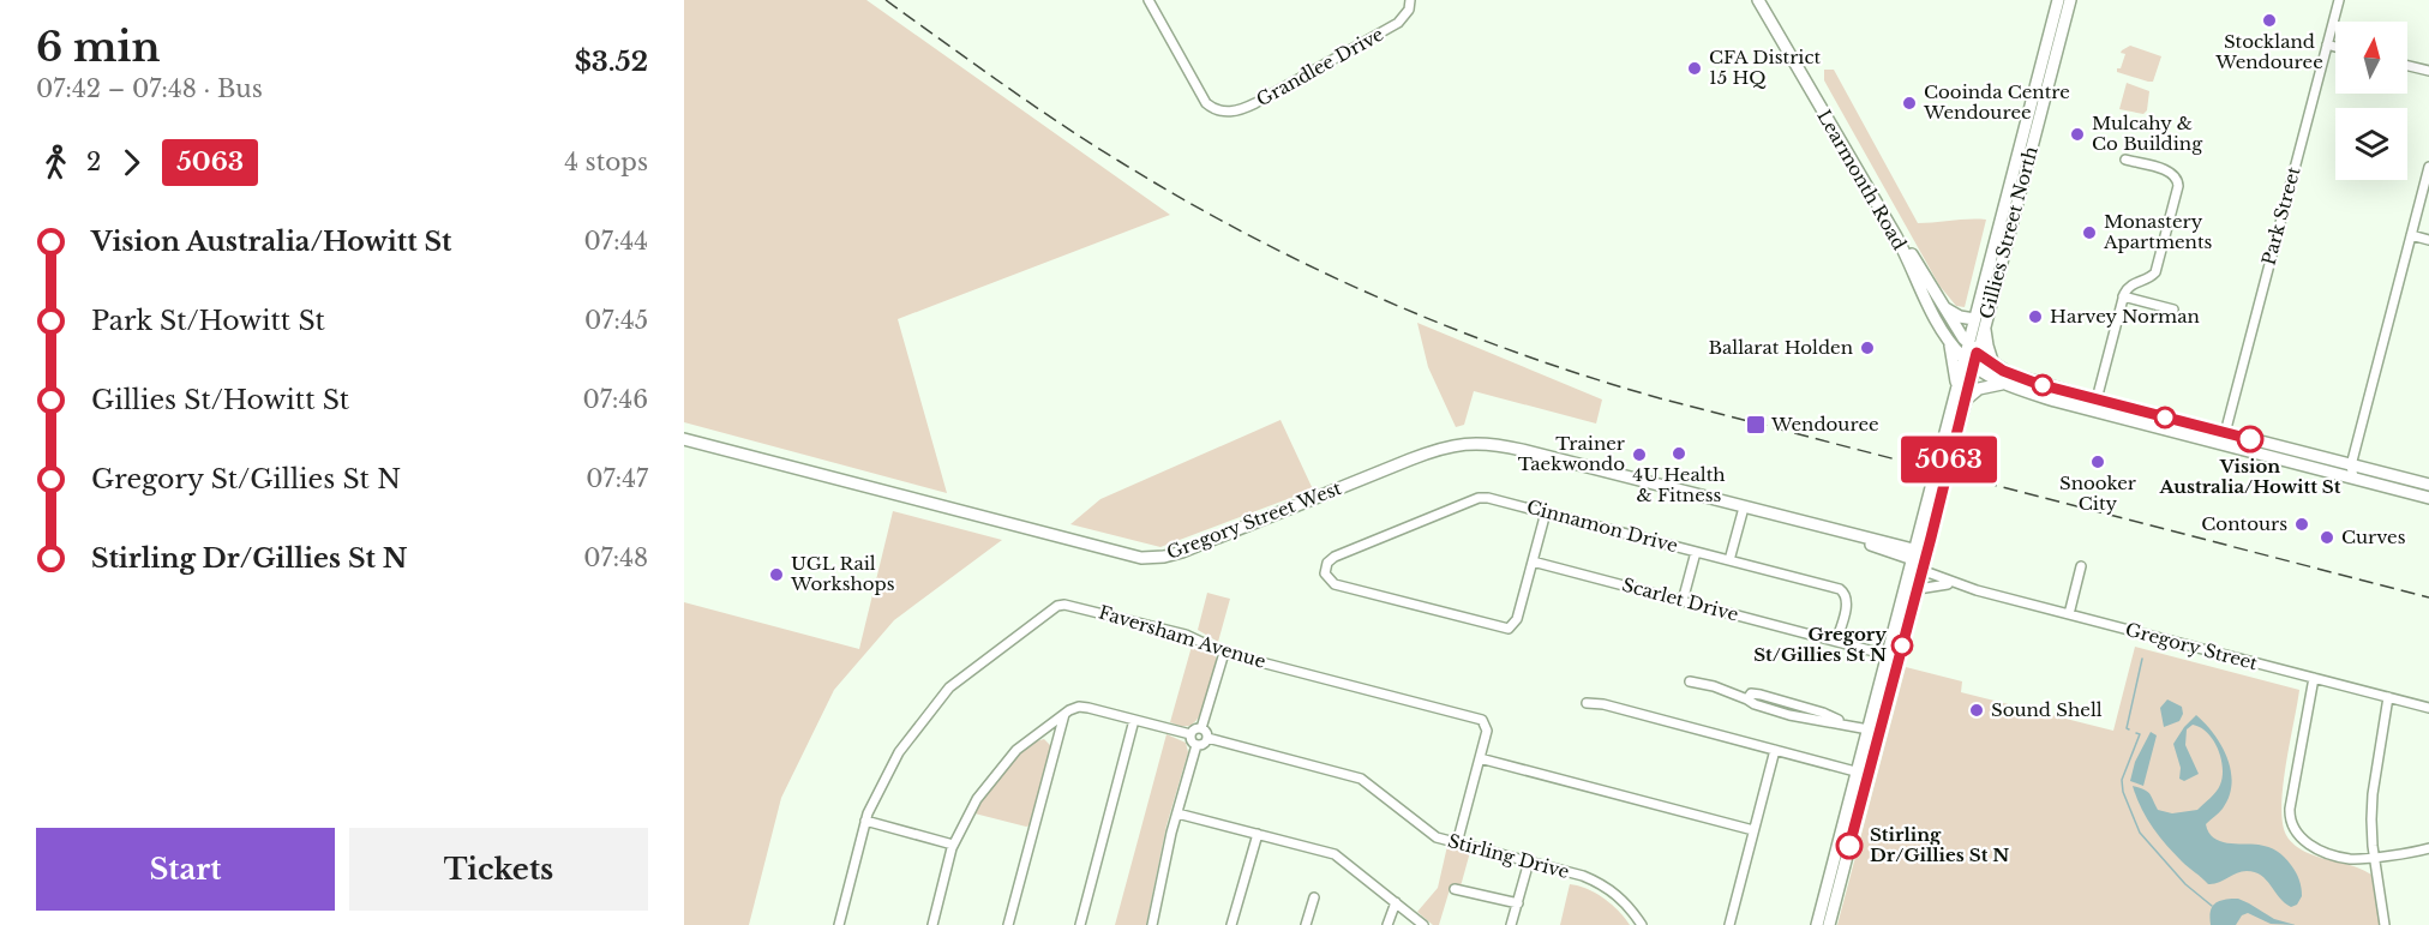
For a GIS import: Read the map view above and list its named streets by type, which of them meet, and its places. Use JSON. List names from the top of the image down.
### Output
{
  "streets": {
    "main road": ["Learmonth Road", "Gillies Street North", "Gregory Street West"],
    "street": [
      "Grandlee Drive",
      "Park Street",
      "Cinnamon Drive",
      "Scarlet Drive",
      "Faversham Avenue",
      "Gregory Street",
      "Stirling Drive"
    ]
  },
  "crossings": [
    ["Learmonth Road", "Gillies Street North"],
    ["Gillies Street North", "Gregory Street West"],
    ["Gillies Street North", "Scarlet Drive"],
    ["Gillies Street North", "Gregory Street"],
    ["Gregory Street West", "Gregory Street"],
    ["Cinnamon Drive", "Scarlet Drive"]
  ],
  "places": {
    "other": [
      "Stockland Wendouree",
      "CFA District 15 HQ",
      "Cooinda Centre Wendouree",
      "Mulcahy & Co Building",
      "Monastery Apartments",
      "Harvey Norman",
      "Ballarat Holden",
      "Vision Australia/Howitt St",
      "4U Health & Fitness",
      "Trainer Taekwondo",
      "Snooker City",
      "Contours",
      "Curves",
      "UGL Rail Workshops",
      "Gregory St/Gillies St N",
      "Sound Shell",
      "Stirling Dr/Gillies St N"
    ],
    "transit": ["Wendouree"]
  },
  "lines": ["bus line 5063"],
  "north": "top",
  "page": {
    "heading": ["6 min", "07:42 – 07:48 · Bus", "$3.52"],
    "on_map": "5063",
    "legs": ["2", "5063", "4 stops"],
    "list": [
      {
        "name": "Vision Australia/Howitt St",
        "value": "07:44"
      },
      {
        "name": "Park St/Howitt St",
        "value": "07:45"
      },
      {
        "name": "Gillies St/Howitt St",
        "value": "07:46"
      },
      {
        "name": "Gregory St/Gillies St N",
        "value": "07:47"
      },
      {
        "name": "Stirling Dr/Gillies St N",
        "value": "07:48"
      }
    ],
    "buttons": ["Start", "Tickets"]
  }
}
